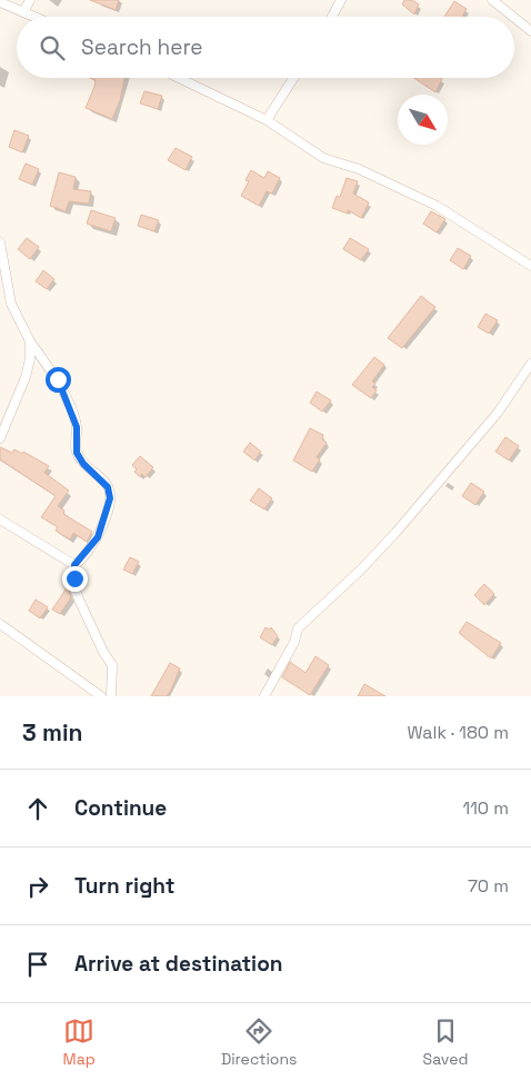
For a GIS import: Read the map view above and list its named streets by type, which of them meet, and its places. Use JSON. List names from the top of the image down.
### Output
{
  "north": "bottom right",
  "page": {
    "search": "Search here",
    "heading": ["3 min", "Walk · 180 m"],
    "list": [
      ["Continue", "110 m"],
      ["Turn right", "70 m"],
      "Arrive at destination"
    ],
    "nav": ["Map", "Directions", "Saved"]
  }
}
